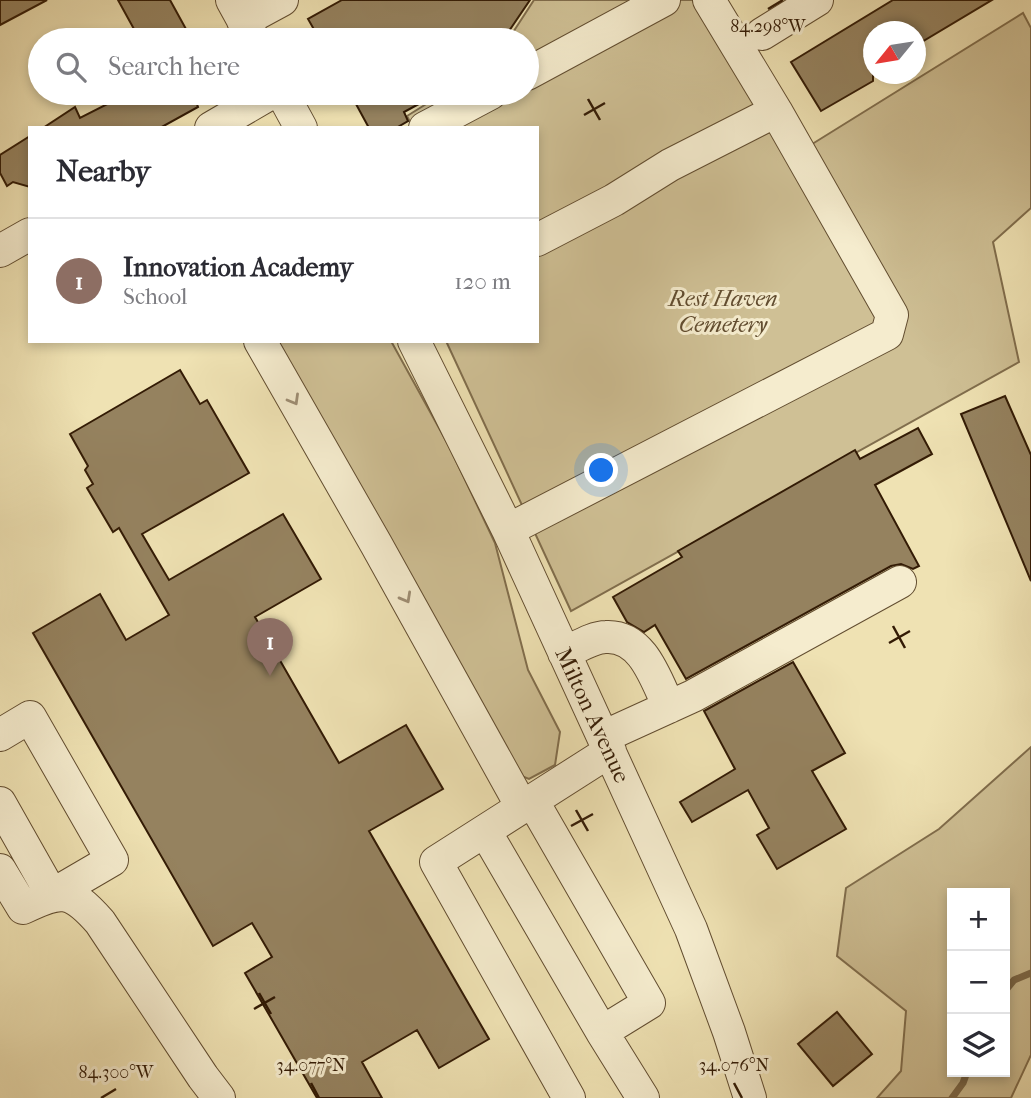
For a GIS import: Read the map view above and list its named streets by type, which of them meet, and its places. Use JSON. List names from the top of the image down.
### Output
{
  "streets": {
    "street": ["Milton Avenue"]
  },
  "parks": ["Rest Haven Cemetery"],
  "north": "bottom left",
  "page": {
    "search": "Search here",
    "heading": "Nearby",
    "list": [
      {
        "mark": "1",
        "name": "Innovation Academy",
        "note": "School",
        "value": "120 m"
      }
    ],
    "pins": "1",
    "map_buttons": ["+", "−"]
  },
  "coordinates": [
    "84.298°W",
    "34.077°N",
    "34.076°N",
    "84.300°W"
  ]
}
